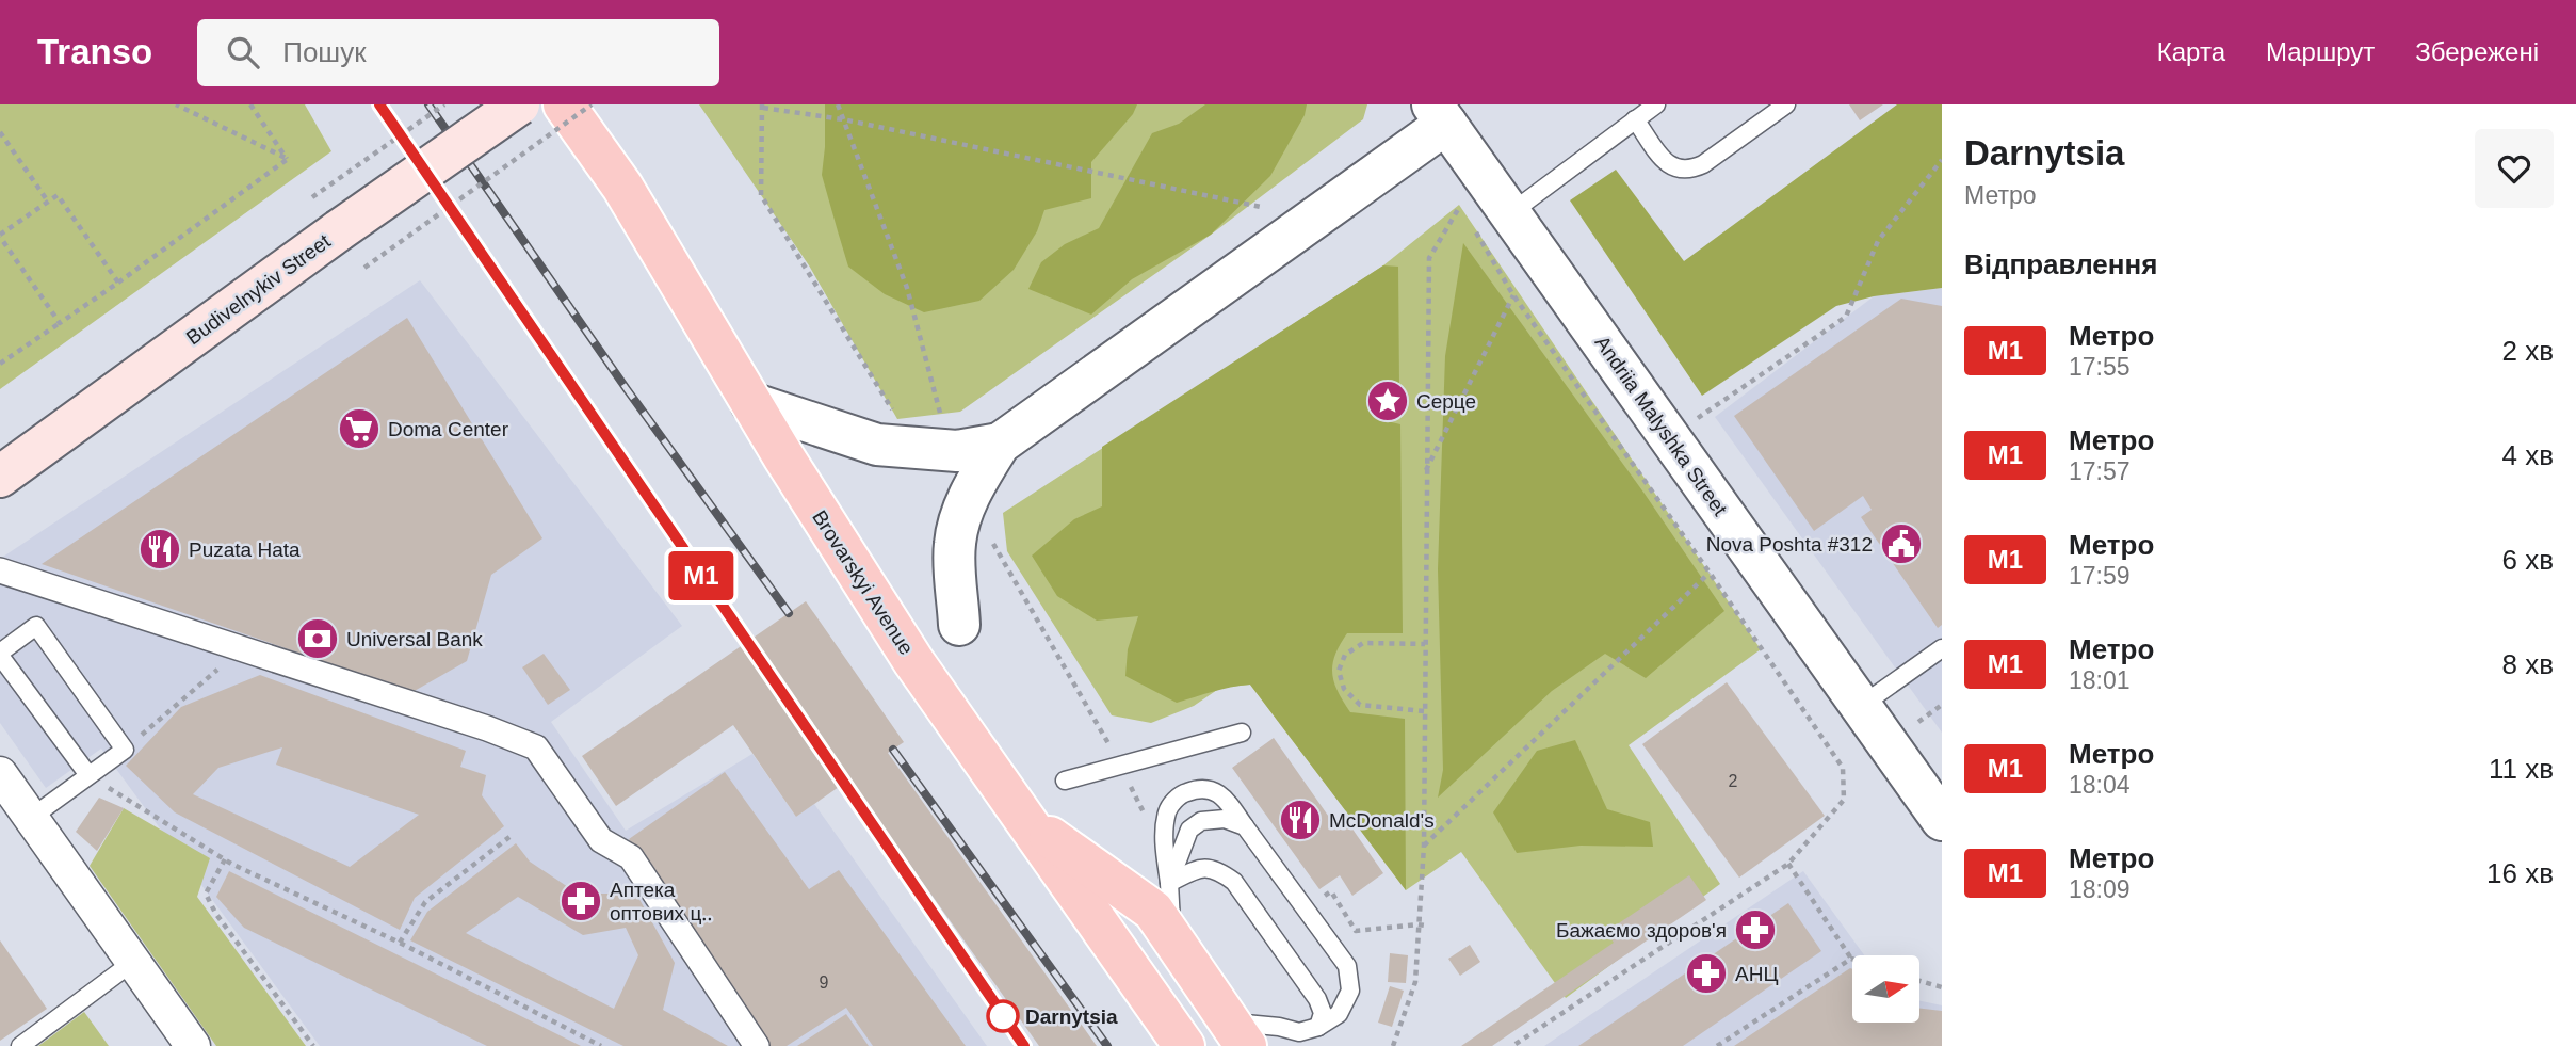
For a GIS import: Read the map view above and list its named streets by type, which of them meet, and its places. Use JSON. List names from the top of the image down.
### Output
{
  "streets": {
    "main road": ["Budivelnykiv Street", "Brovarskyi Avenue"],
    "street": ["Andriia Malyshka Street"]
  },
  "places": {
    "place": ["Серце"],
    "supermarket": ["Doma Center"],
    "public building": ["Nova Poshta #312"],
    "restaurant": ["Puzata Hata", "McDonald's"],
    "bank": ["Universal Bank"],
    "pharmacy": ["Аптека оптових ц‥", "Бажаємо здоров'я", "АНЦ"],
    "other": ["Darnytsia"]
  },
  "lines": ["metro line M1"],
  "house_numbers": ["2", "9"],
  "north": "right",
  "page": {
    "header": "Transo",
    "search": "Пошук",
    "nav": ["Карта", "Маршрут", "Збережені"],
    "on_map": "M1",
    "heading": [
      ["Darnytsia", "Метро"],
      "Відправлення"
    ],
    "list": [
      {
        "mark": "M1",
        "name": "Метро",
        "note": "17:55",
        "value": "2 хв"
      },
      {
        "mark": "M1",
        "name": "Метро",
        "note": "17:57",
        "value": "4 хв"
      },
      {
        "mark": "M1",
        "name": "Метро",
        "note": "17:59",
        "value": "6 хв"
      },
      {
        "mark": "M1",
        "name": "Метро",
        "note": "18:01",
        "value": "8 хв"
      },
      {
        "mark": "M1",
        "name": "Метро",
        "note": "18:04",
        "value": "11 хв"
      },
      {
        "mark": "M1",
        "name": "Метро",
        "note": "18:09",
        "value": "16 хв"
      }
    ]
  }
}
